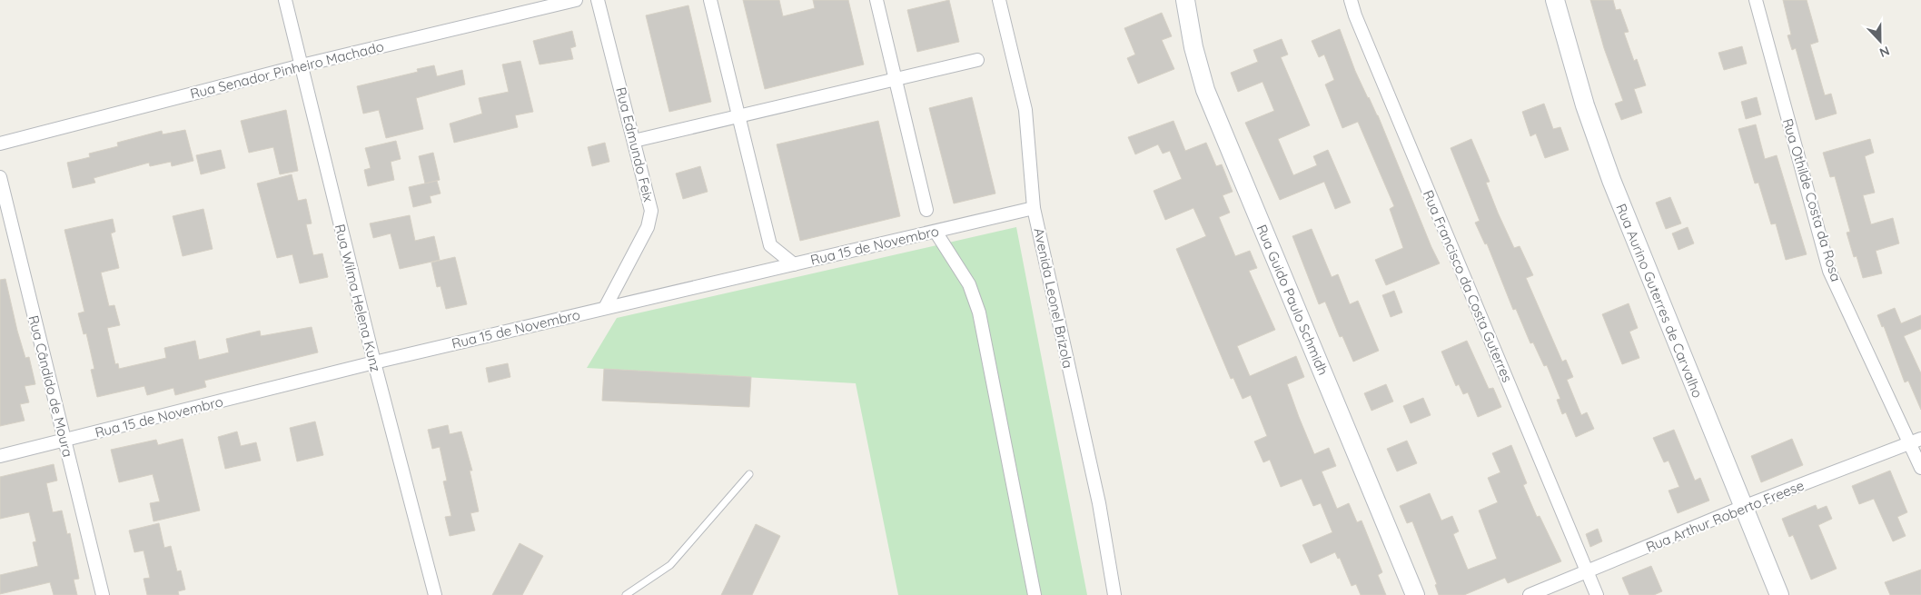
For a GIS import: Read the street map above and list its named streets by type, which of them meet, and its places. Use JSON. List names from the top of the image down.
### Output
{
  "streets": {
    "street": [
      "Rua Senador Pinheiro Machado",
      "Rua Edmundo Feix",
      "Rua Othilde Costa da Rosa",
      "Rua 15 de Novembro",
      "Rua Francisco da Costa Guterres",
      "Rua Wilma Helena Kunz",
      "Avenida Leonel Brizola",
      "Rua Guido Paulo Schmidh",
      "Rua Aurino Guterres de Carvalho",
      "Rua Cândido de Moura",
      "Rua Arthur Roberto Freese"
    ]
  },
  "crossings": [
    ["Rua Senador Pinheiro Machado", "Rua Wilma Helena Kunz"],
    ["Rua Edmundo Feix", "Rua 15 de Novembro"],
    ["Rua Othilde Costa da Rosa", "Rua Arthur Roberto Freese"],
    ["Rua 15 de Novembro", "Rua Wilma Helena Kunz"],
    ["Rua 15 de Novembro", "Avenida Leonel Brizola"],
    ["Rua 15 de Novembro", "Rua Cândido de Moura"],
    ["Rua Francisco da Costa Guterres", "Rua Arthur Roberto Freese"],
    ["Rua Aurino Guterres de Carvalho", "Rua Arthur Roberto Freese"]
  ],
  "north": "bottom"
}
